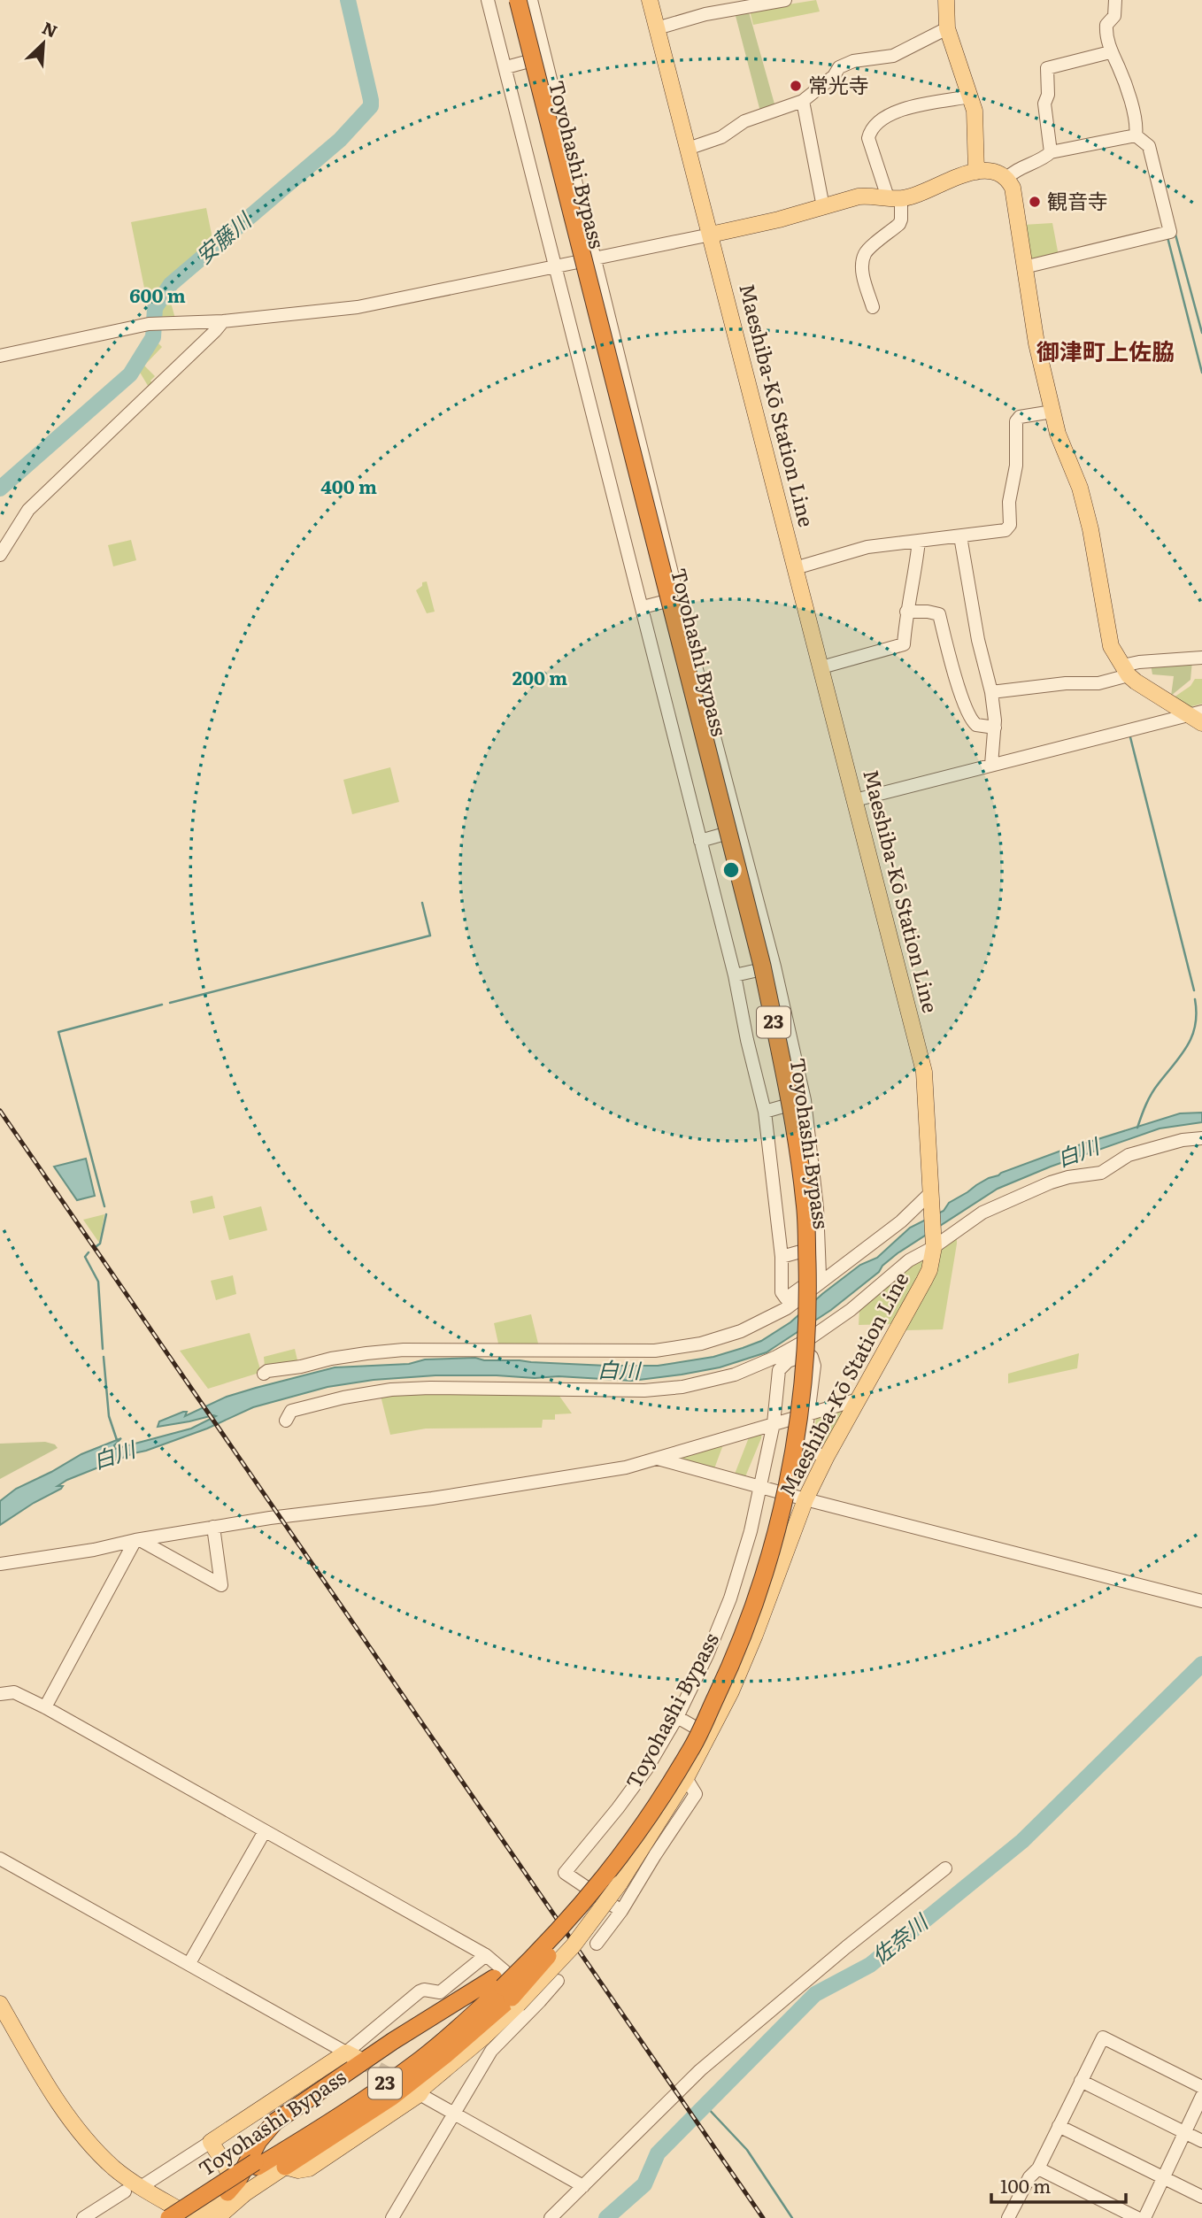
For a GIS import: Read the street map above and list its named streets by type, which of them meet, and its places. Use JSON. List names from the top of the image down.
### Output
{
  "streets": {
    "highway": ["Toyohashi Bypass", "23"],
    "main road": ["Maeshiba-Kō Station Line"]
  },
  "crossings": [
    ["Toyohashi Bypass", "Maeshiba-Kō Station Line"]
  ],
  "districts": ["御津町上佐脇"],
  "water": ["安藤川", "白川", "佐奈川"],
  "places": ["常光寺", "観音寺"],
  "scale_bar": "100 m",
  "north": "top right",
  "rings": ["600 m", "400 m", "200 m"]
}
